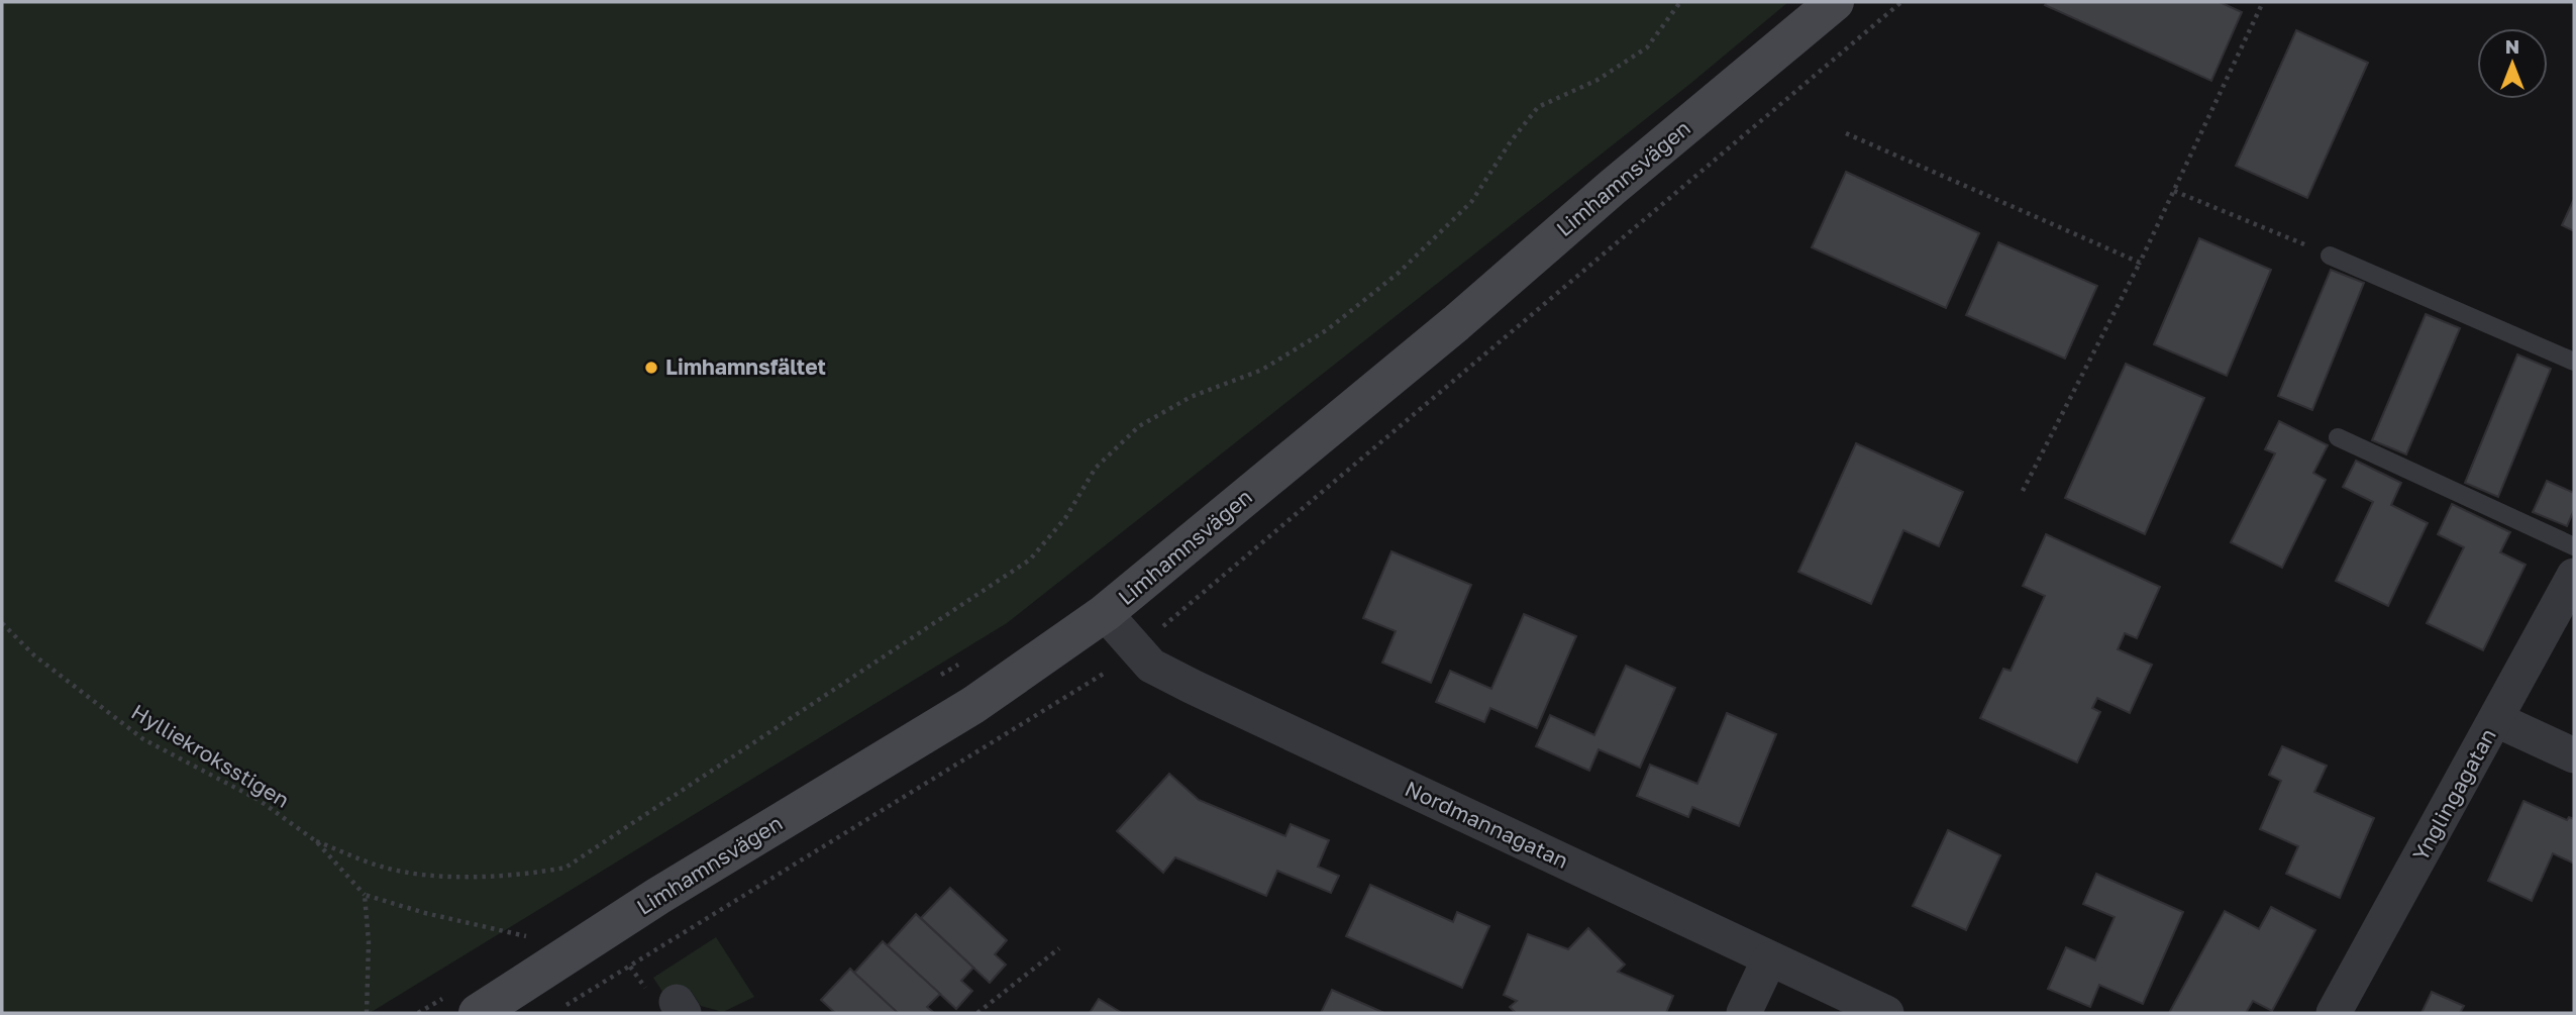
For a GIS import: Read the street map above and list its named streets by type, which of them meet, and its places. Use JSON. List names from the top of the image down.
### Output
{
  "streets": {
    "main road": ["Limhamnsvägen"],
    "street": ["Ynglingagatan", "Nordmannagatan"],
    "path": ["Hylliekroksstigen"]
  },
  "crossings": [
    ["Limhamnsvägen", "Nordmannagatan"]
  ],
  "places": ["Limhamnsfältet"],
  "north": "top"
}
